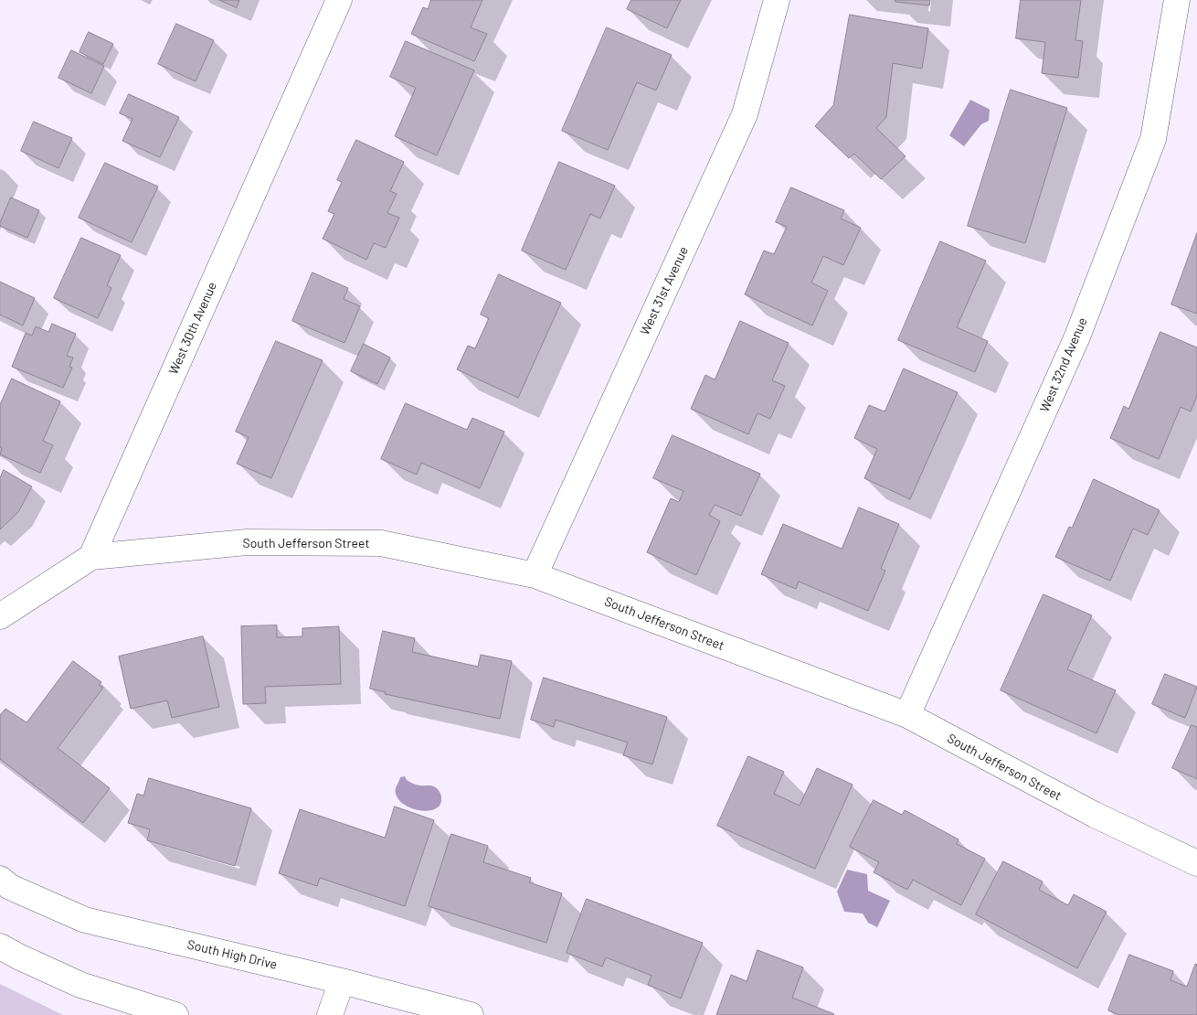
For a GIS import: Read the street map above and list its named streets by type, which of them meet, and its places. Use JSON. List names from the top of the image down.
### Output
{
  "streets": {
    "street": [
      "West 31st Avenue",
      "West 30th Avenue",
      "West 32nd Avenue",
      "South Jefferson Street",
      "South High Drive"
    ]
  },
  "crossings": [
    ["West 31st Avenue", "South Jefferson Street"],
    ["West 30th Avenue", "South Jefferson Street"],
    ["West 32nd Avenue", "South Jefferson Street"]
  ]
}
